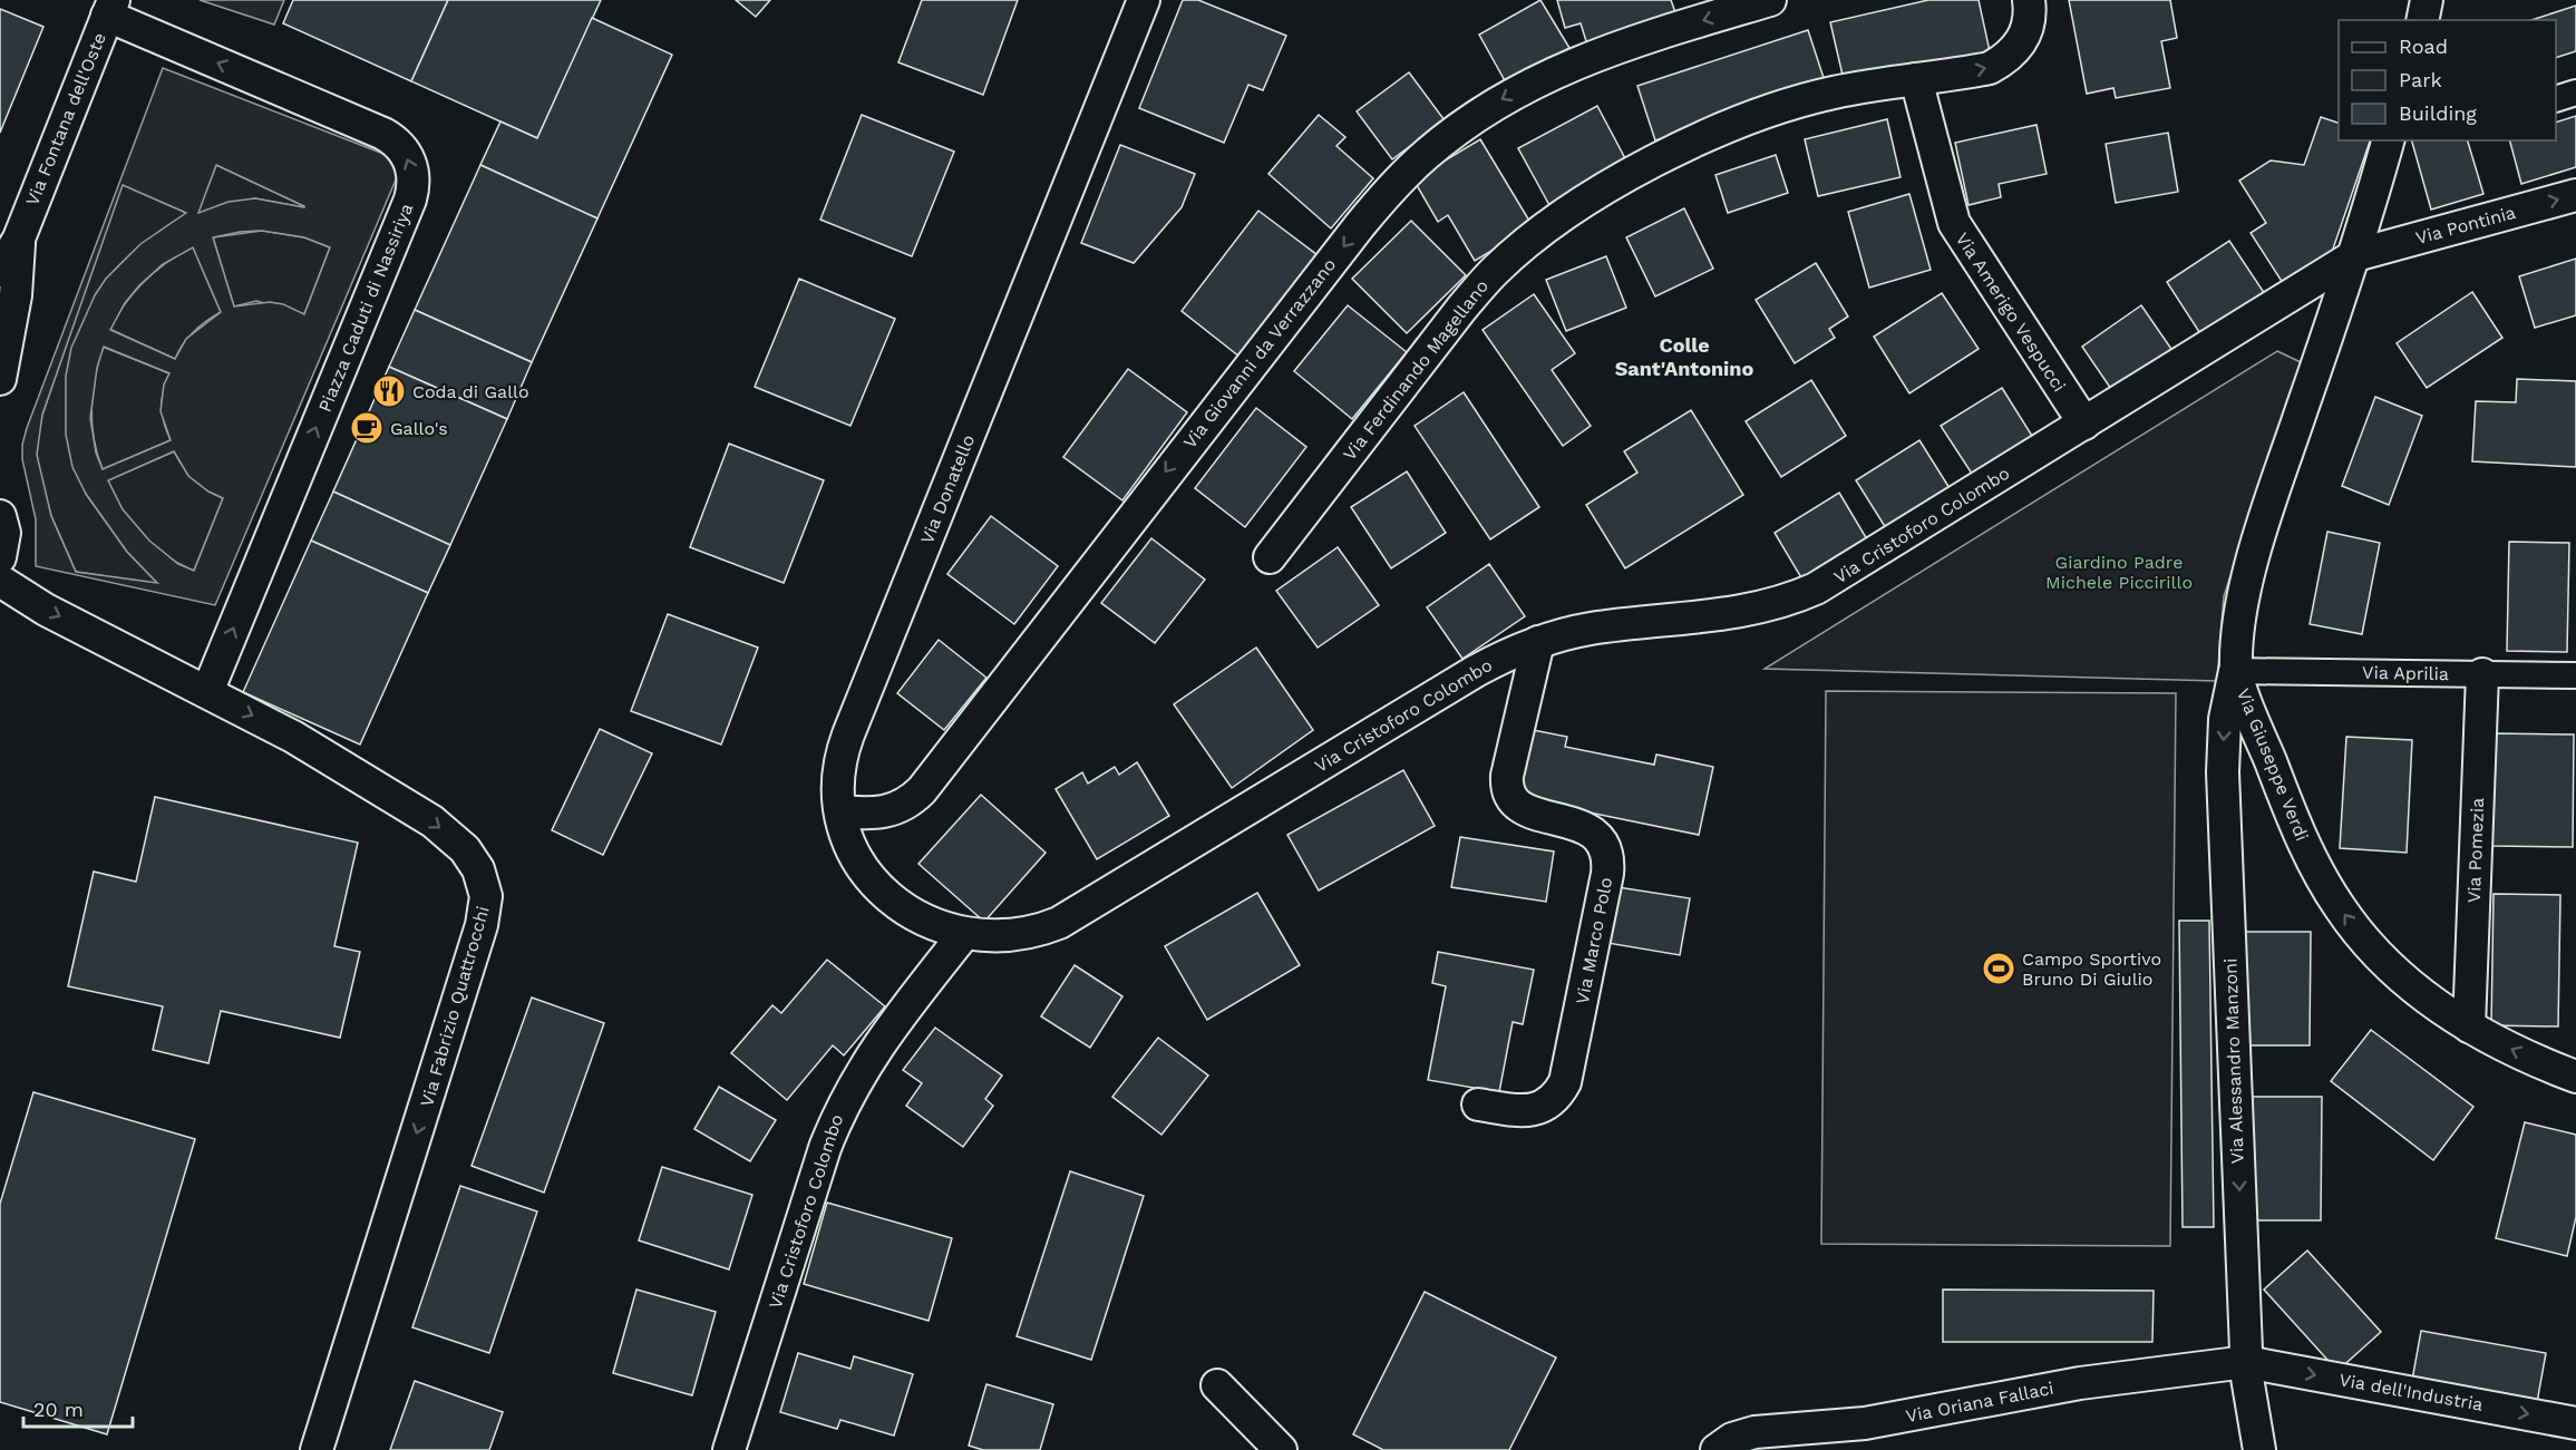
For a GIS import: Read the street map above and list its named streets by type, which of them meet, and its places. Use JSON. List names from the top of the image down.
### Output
{
  "streets": {
    "street": [
      "Via Fontana dell'Oste",
      "Via Pontinia",
      "Piazza Caduti di Nassiriya",
      "Via Amerigo Vespucci",
      "Via Giovanni da Verrazzano",
      "Via Ferdinando Magellano",
      "Via Donatello",
      "Via Cristoforo Colombo",
      "Via Aprilia",
      "Via Giuseppe Verdi",
      "Via Pomezia",
      "Via Marco Polo",
      "Via Fabrizio Quattrocchi",
      "Via Alessandro Manzoni",
      "Via dell'Industria",
      "Via Oriana Fallaci"
    ]
  },
  "crossings": [
    ["Via Fontana dell'Oste", "Piazza Caduti di Nassiriya"],
    ["Via Pontinia", "Via Cristoforo Colombo"],
    ["Via Pontinia", "Via Giuseppe Verdi"],
    ["Piazza Caduti di Nassiriya", "Via Fabrizio Quattrocchi"],
    ["Via Amerigo Vespucci", "Via Ferdinando Magellano"],
    ["Via Amerigo Vespucci", "Via Cristoforo Colombo"],
    ["Via Giovanni da Verrazzano", "Via Donatello"],
    ["Via Donatello", "Via Cristoforo Colombo"],
    ["Via Cristoforo Colombo", "Via Giuseppe Verdi"],
    ["Via Cristoforo Colombo", "Via Marco Polo"],
    ["Via Aprilia", "Via Giuseppe Verdi"],
    ["Via Aprilia", "Via Pomezia"],
    ["Via Aprilia", "Via Alessandro Manzoni"],
    ["Via Giuseppe Verdi", "Via Pomezia"],
    ["Via Giuseppe Verdi", "Via Alessandro Manzoni"],
    ["Via Alessandro Manzoni", "Via dell'Industria"],
    ["Via Alessandro Manzoni", "Via Oriana Fallaci"],
    ["Via dell'Industria", "Via Oriana Fallaci"]
  ],
  "one_way": [
    "Via Pontinia",
    "Via Giovanni da Verrazzano",
    "Via Giuseppe Verdi",
    "Via Alessandro Manzoni",
    "Via dell'Industria"
  ],
  "districts": ["Colle Sant'Antonino"],
  "parks": ["Giardino Padre Michele Piccirillo"],
  "places": {
    "restaurant": ["Coda di Gallo"],
    "cafe": ["Gallo's"],
    "sports": ["Campo Sportivo Bruno Di Giulio"]
  },
  "legend": ["Road", "Park", "Building"],
  "scale_bar": "20 m"
}
